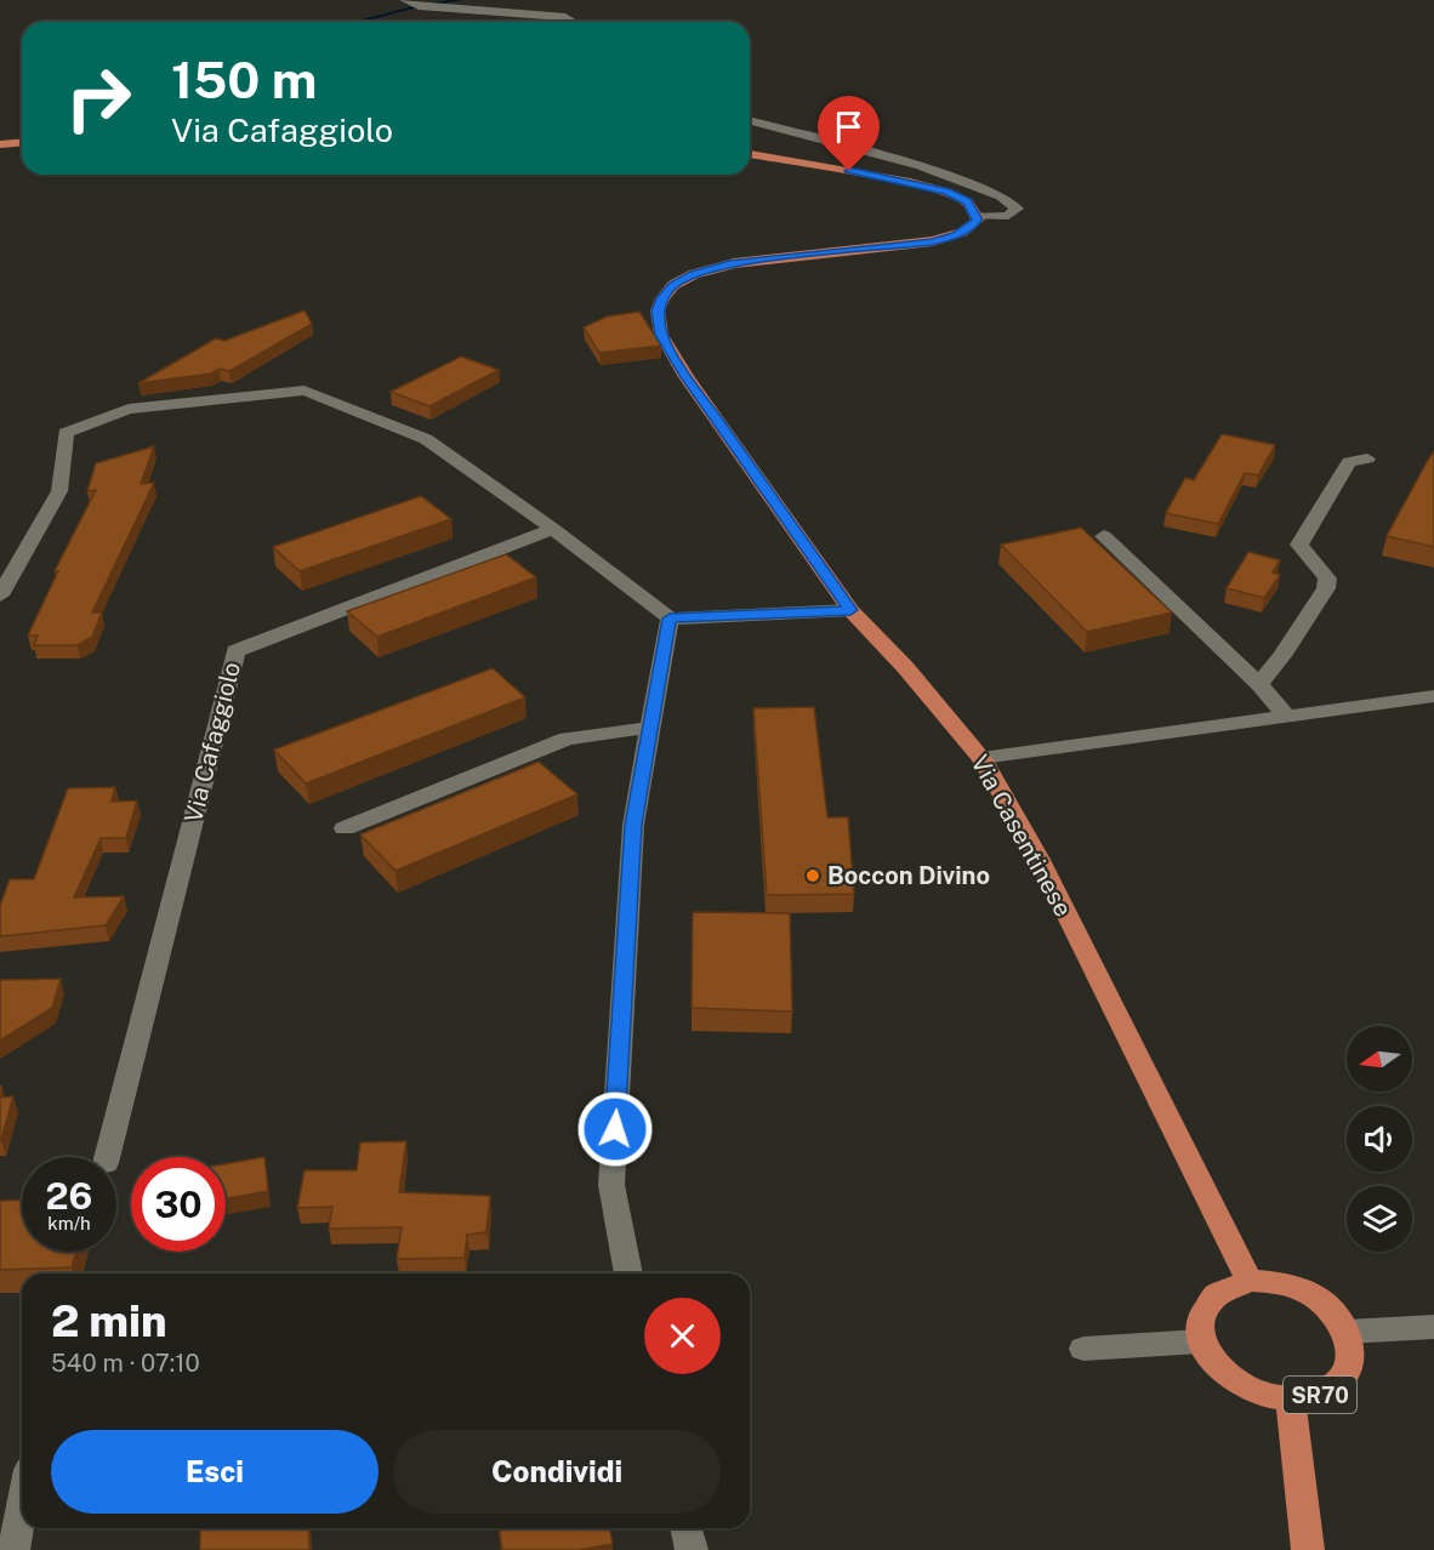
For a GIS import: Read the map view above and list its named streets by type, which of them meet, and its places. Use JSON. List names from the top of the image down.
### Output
{
  "streets": {
    "main road": ["Via Casentinese", "SR70"],
    "street": ["Via Cafaggiolo"]
  },
  "crossings": [
    ["Via Casentinese", "SR70"]
  ],
  "places": ["Boccon Divino"],
  "north": "left",
  "page": {
    "turn": ["150 m", "Via Cafaggiolo"],
    "speed": "26 km/h",
    "limit": "30",
    "heading": ["2 min", "540 m · 07:10"],
    "buttons": ["Esci", "Condividi"]
  }
}
